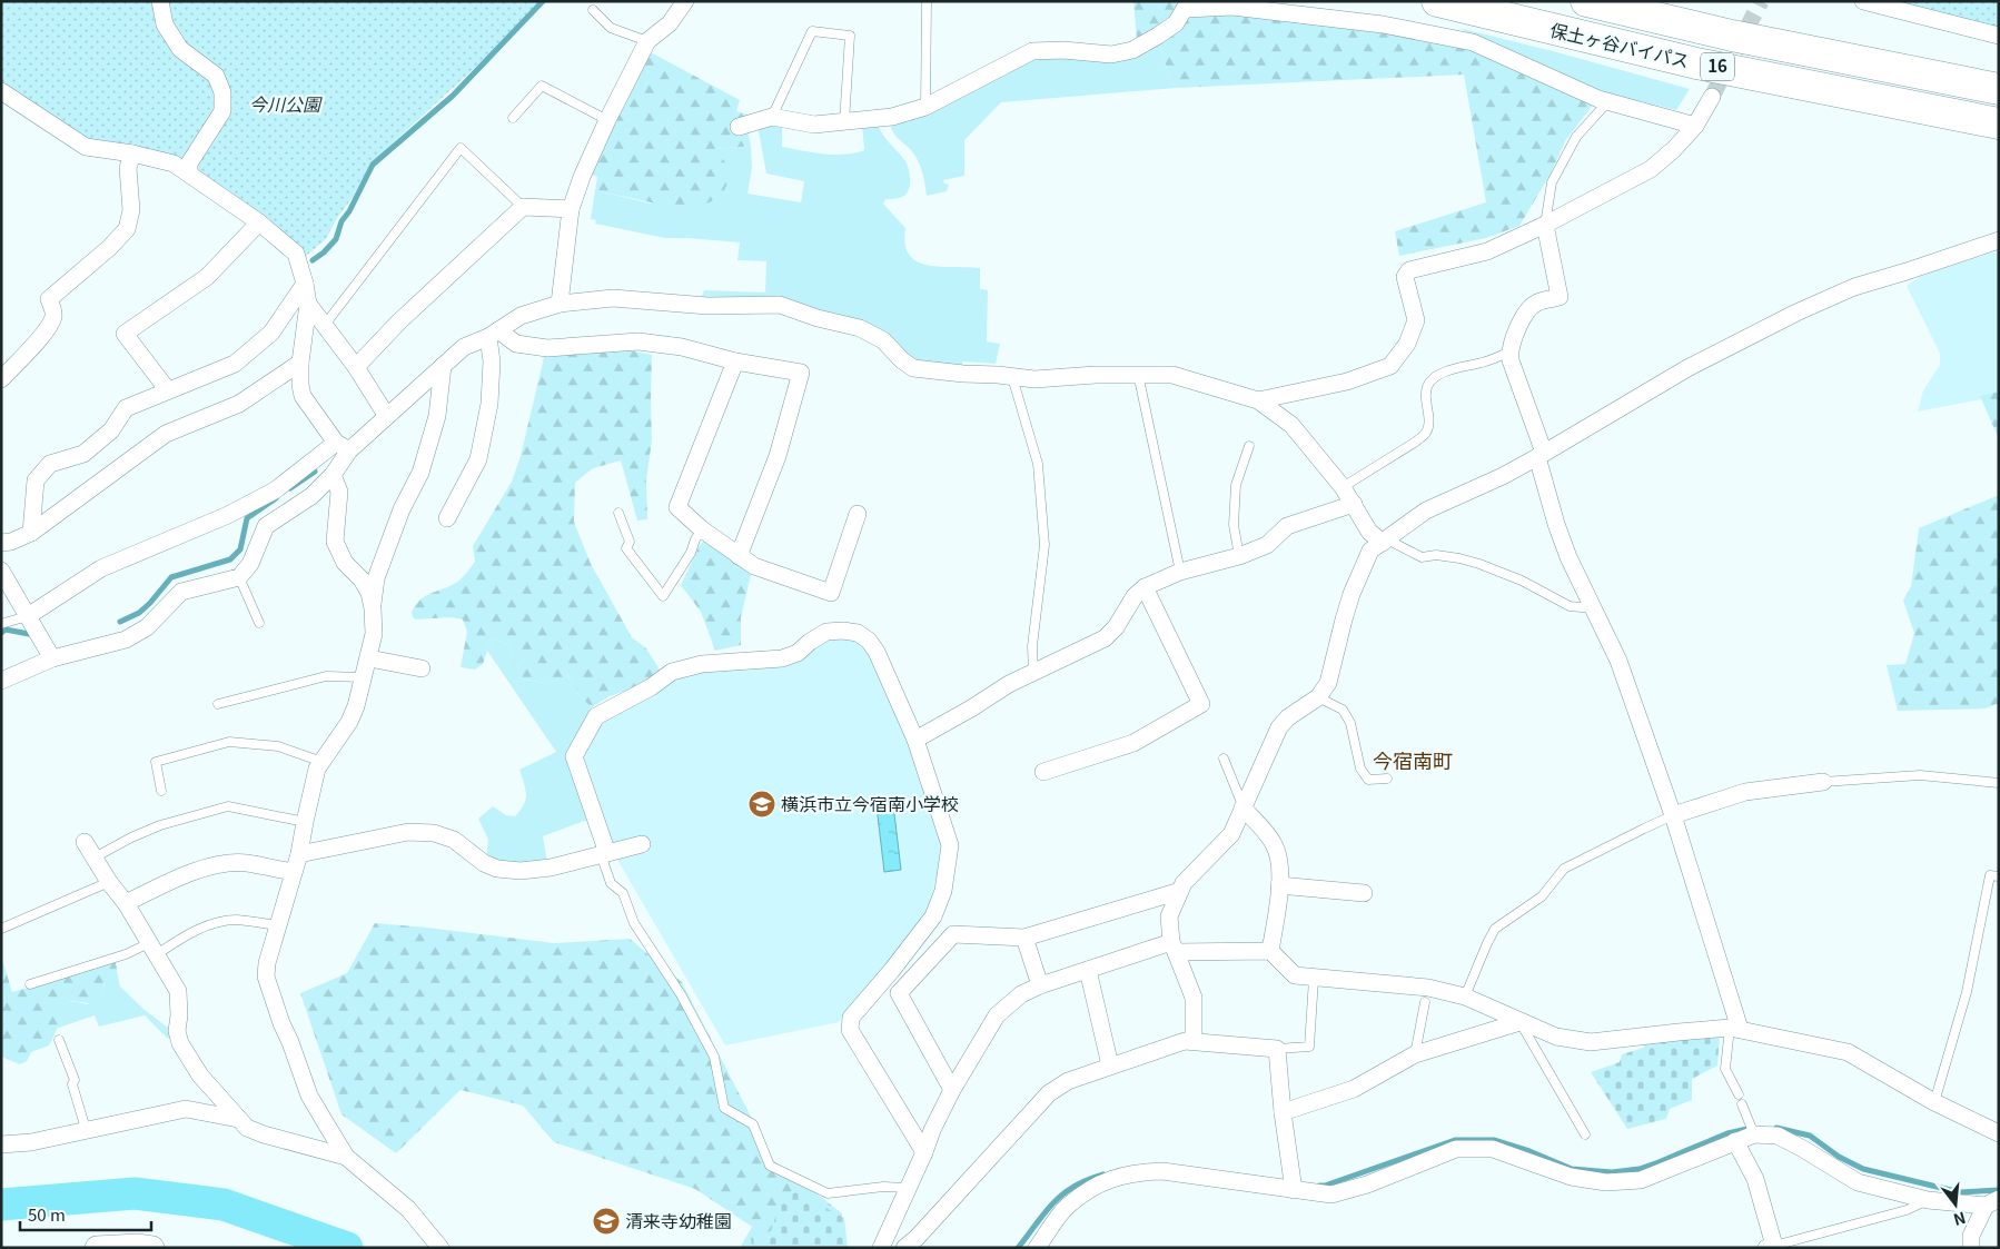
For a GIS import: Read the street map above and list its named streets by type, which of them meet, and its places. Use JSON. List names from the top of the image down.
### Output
{
  "streets": {
    "highway": ["保土ヶ谷バイパス", "16"]
  },
  "districts": ["今宿南町"],
  "parks": ["今川公園"],
  "places": {
    "school or university": ["横浜市立今宿南小学校", "清来寺幼稚園"]
  },
  "scale_bar": "50 m",
  "north": "bottom"
}
